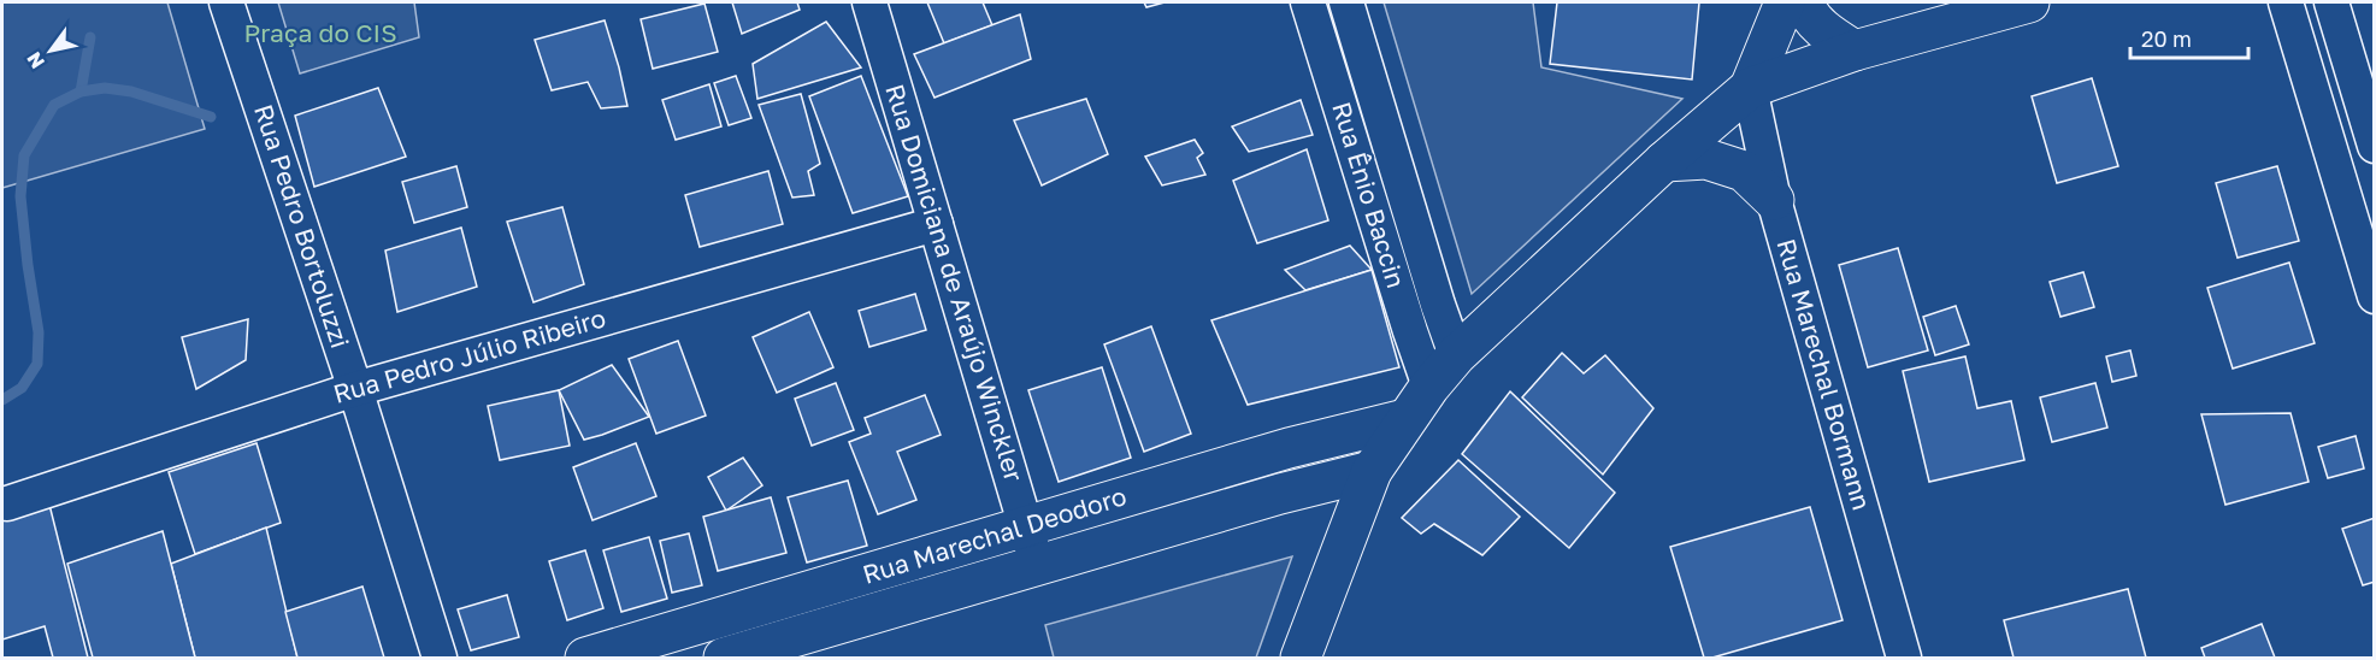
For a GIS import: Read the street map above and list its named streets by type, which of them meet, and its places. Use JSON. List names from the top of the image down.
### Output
{
  "streets": {
    "street": [
      "Rua Ênio Baccin",
      "Rua Pedro Bortoluzzi",
      "Rua Domiciana de Araújo Winckler",
      "Rua Pedro Júlio Ribeiro",
      "Rua Marechal Bormann",
      "Rua Marechal Deodoro"
    ]
  },
  "crossings": [
    ["Rua Pedro Bortoluzzi", "Rua Pedro Júlio Ribeiro"],
    ["Rua Domiciana de Araújo Winckler", "Rua Pedro Júlio Ribeiro"],
    ["Rua Domiciana de Araújo Winckler", "Rua Marechal Deodoro"]
  ],
  "parks": ["Praça do CIS"],
  "scale_bar": "20 m",
  "north": "bottom left"
}
